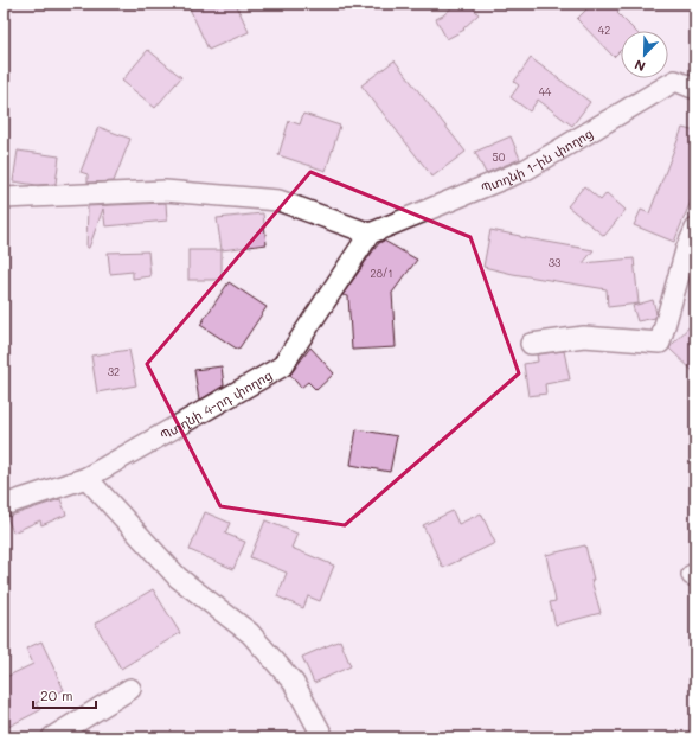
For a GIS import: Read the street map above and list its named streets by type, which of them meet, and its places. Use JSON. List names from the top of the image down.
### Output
{
  "streets": {
    "street": ["Պտղնի 1-ին փողոց", "Պտղնի 4-րդ փողոց"]
  },
  "crossings": [
    ["Պտղնի 1-ին փողոց", "Պտղնի 4-րդ փողոց"]
  ],
  "house_numbers": [
    "42",
    "44",
    "50",
    "33",
    "28/1",
    "32"
  ],
  "scale_bar": "20 m",
  "north": "bottom left"
}
